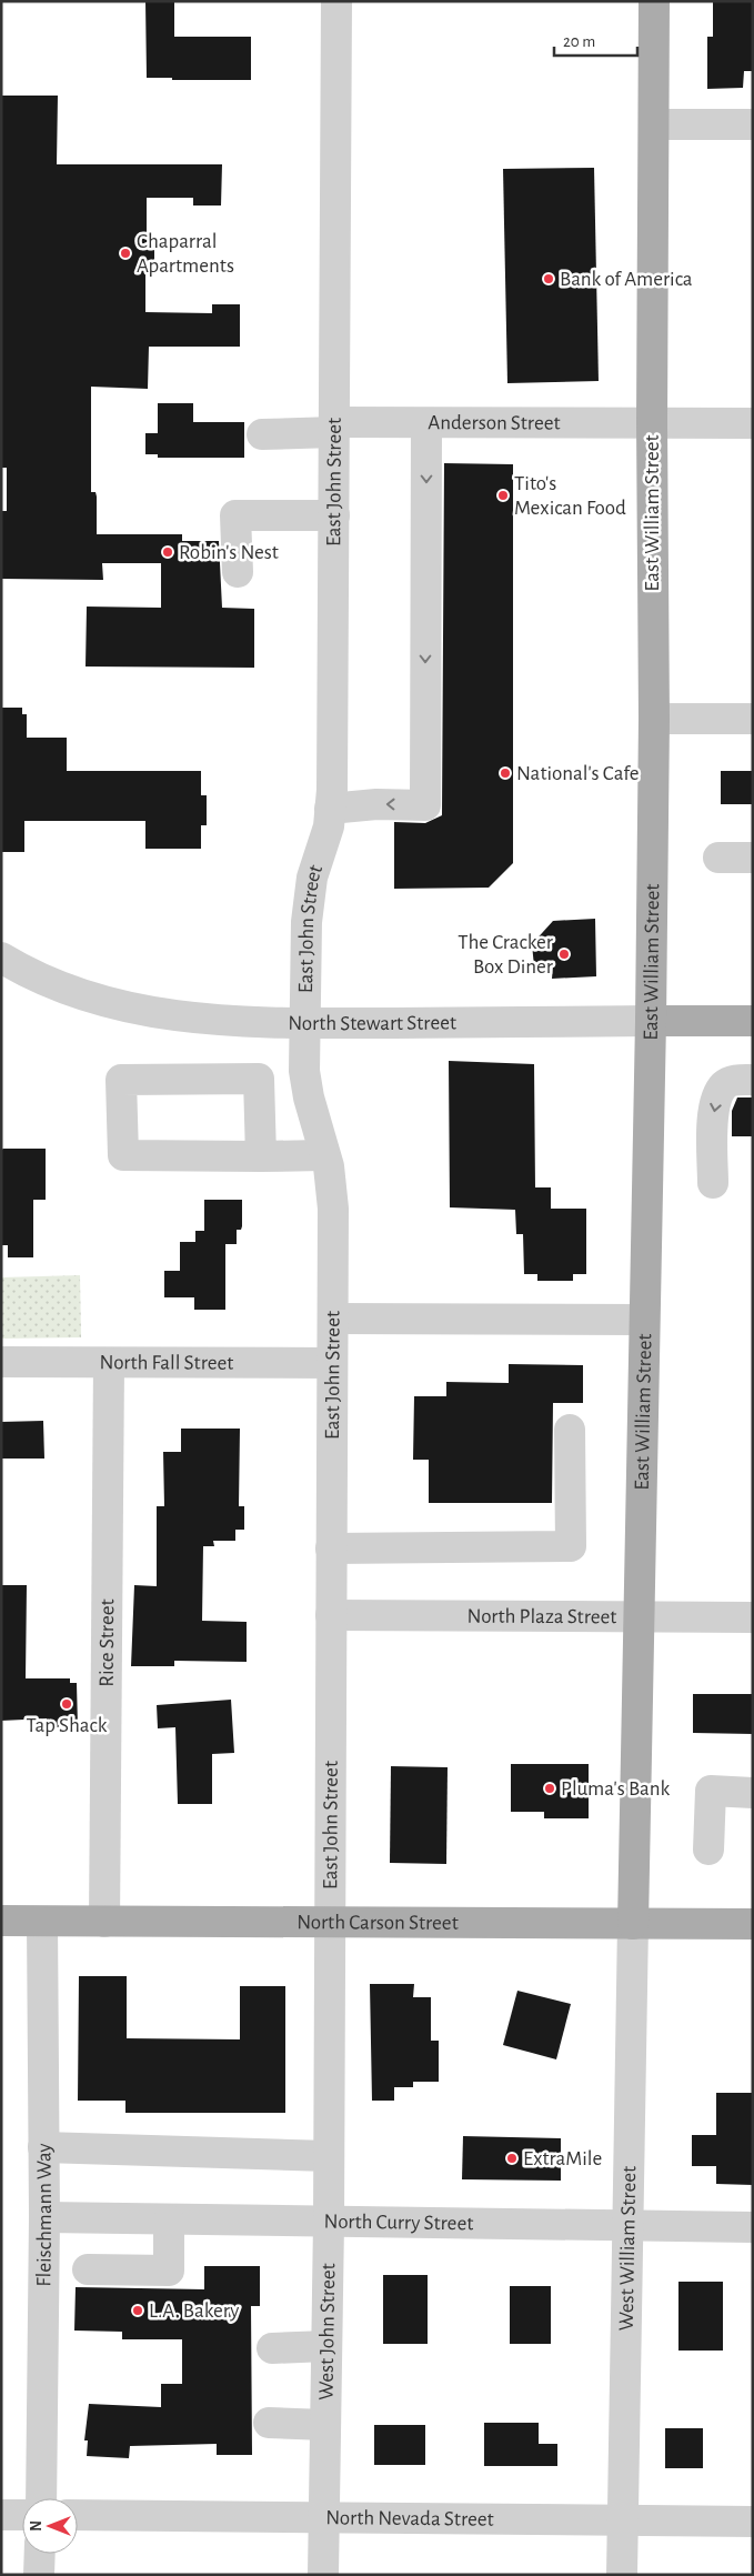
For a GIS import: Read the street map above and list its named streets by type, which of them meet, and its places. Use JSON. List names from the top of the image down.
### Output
{
  "streets": {
    "main road": ["East William Street", "North Stewart Street", "North Carson Street"],
    "street": [
      "Anderson Street",
      "East John Street",
      "North Fall Street",
      "North Plaza Street",
      "Rice Street",
      "Fleischmann Way",
      "North Curry Street",
      "West William Street",
      "West John Street",
      "North Nevada Street"
    ]
  },
  "crossings": [
    ["Anderson Street", "East John Street"],
    ["Anderson Street", "East William Street"],
    ["East John Street", "North Stewart Street"],
    ["East John Street", "North Fall Street"],
    ["East John Street", "North Plaza Street"],
    ["East John Street", "North Carson Street"],
    ["East John Street", "West John Street"],
    ["East William Street", "North Stewart Street"],
    ["East William Street", "North Plaza Street"],
    ["East William Street", "North Carson Street"],
    ["East William Street", "West William Street"],
    ["North Fall Street", "Rice Street"],
    ["Rice Street", "North Carson Street"],
    ["North Carson Street", "Fleischmann Way"],
    ["North Carson Street", "West William Street"],
    ["North Carson Street", "West John Street"],
    ["Fleischmann Way", "North Curry Street"],
    ["North Curry Street", "West William Street"],
    ["North Curry Street", "West John Street"],
    ["West William Street", "North Nevada Street"],
    ["West John Street", "North Nevada Street"]
  ],
  "places": [
    "Chaparral Apartments",
    "Bank of America",
    "Tito's Mexican Food",
    "Robin's Nest",
    "National's Cafe",
    "The Cracker Box Diner",
    "Tap Shack",
    "Pluma's Bank",
    "ExtraMile",
    "L.A. Bakery"
  ],
  "scale_bar": "20 m",
  "north": "left"
}
